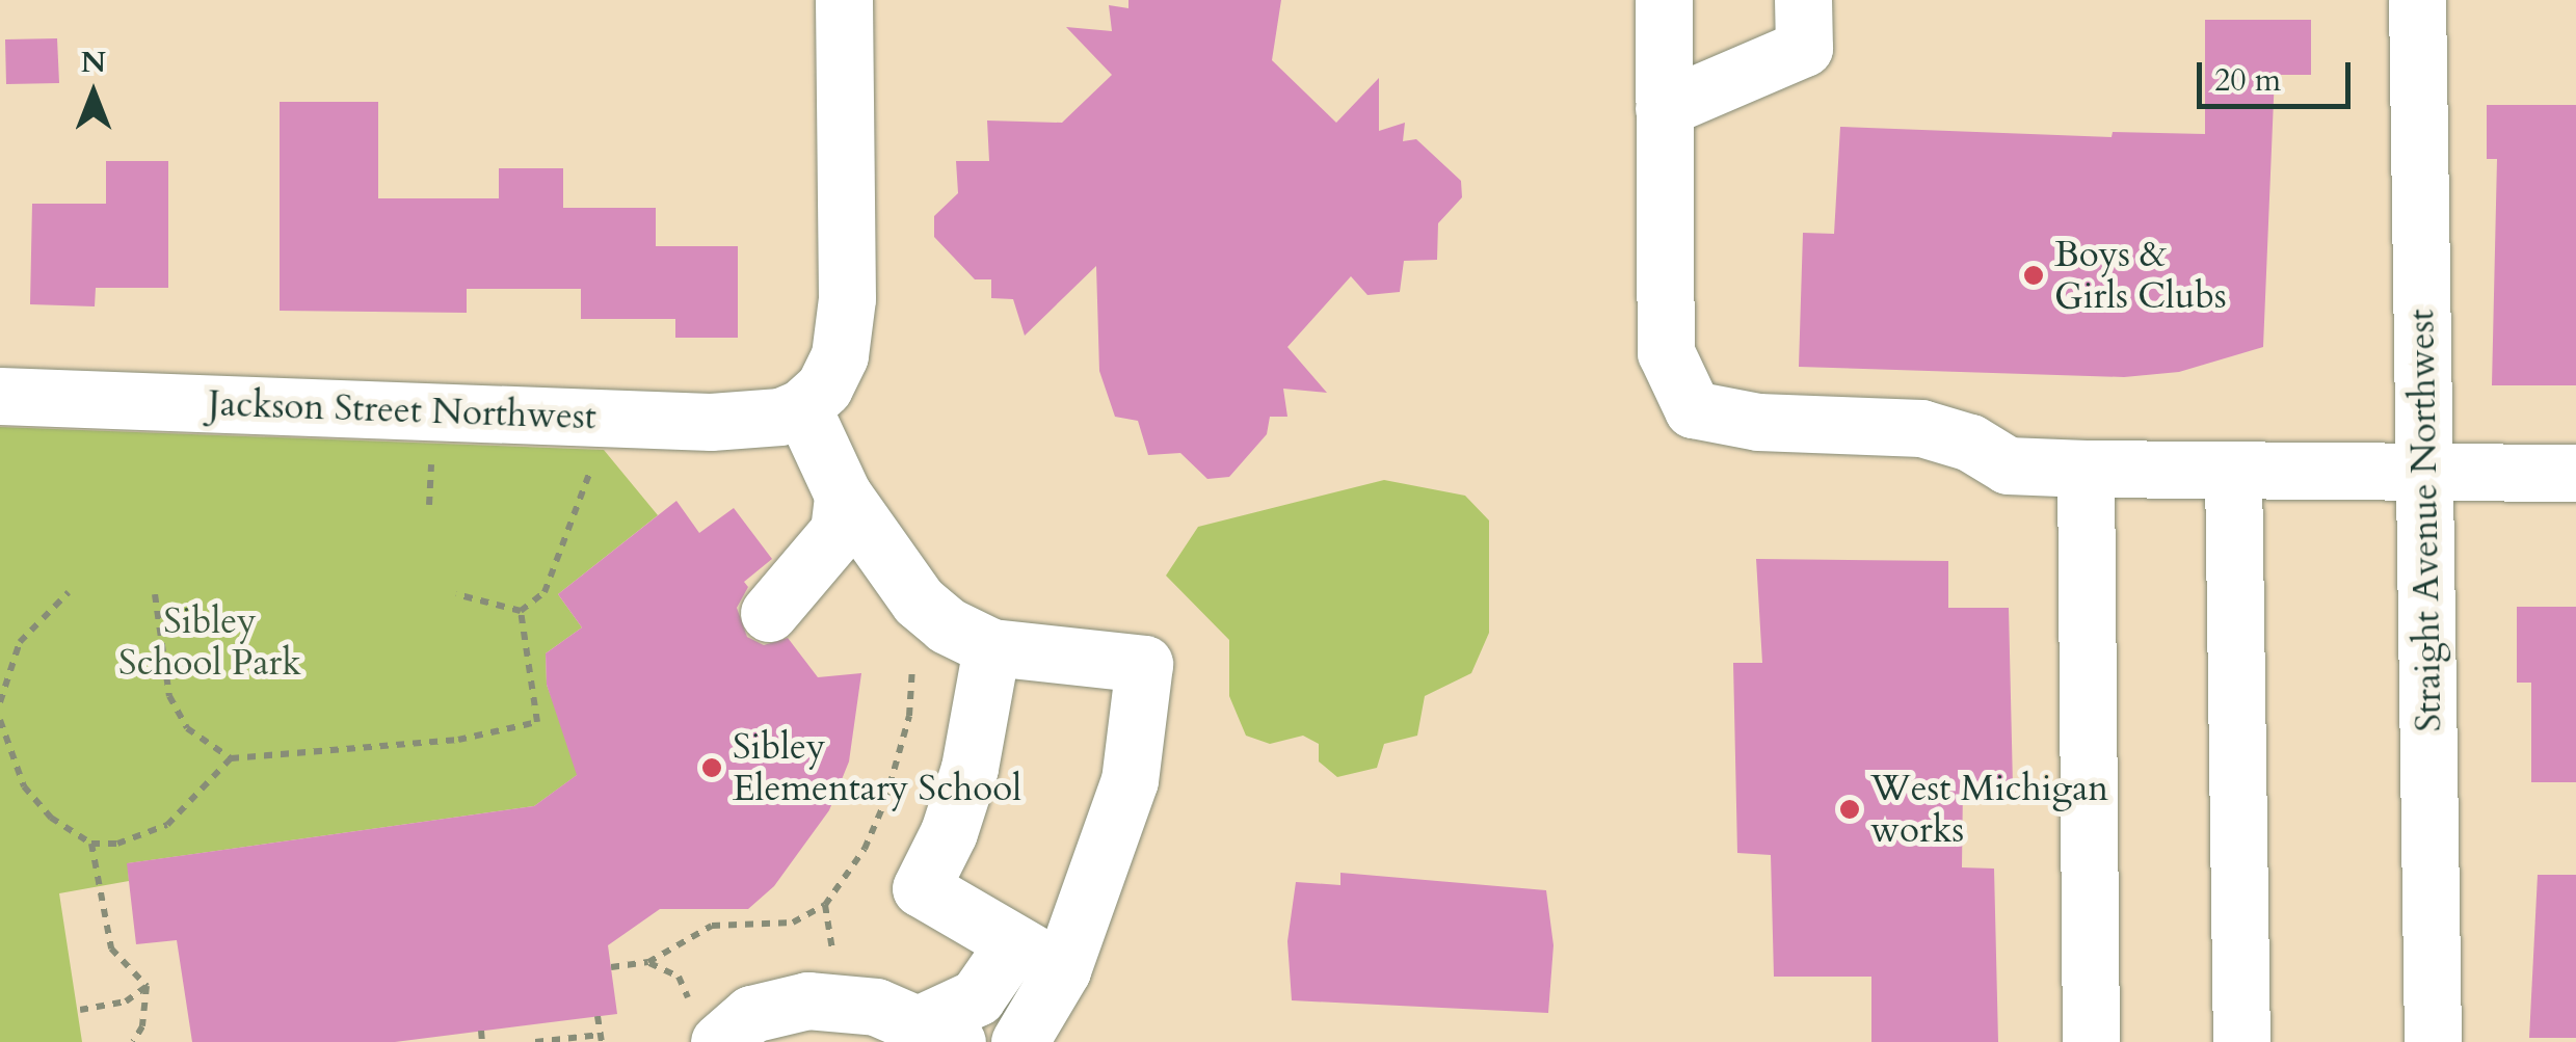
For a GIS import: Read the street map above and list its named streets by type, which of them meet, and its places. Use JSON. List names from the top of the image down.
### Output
{
  "streets": {
    "street": ["Jackson Street Northwest", "Straight Avenue Northwest"]
  },
  "parks": ["Sibley School Park"],
  "places": ["Boys & Girls Clubs", "Sibley Elementary School", "West Michigan works"],
  "scale_bar": "20 m",
  "north": "top"
}
